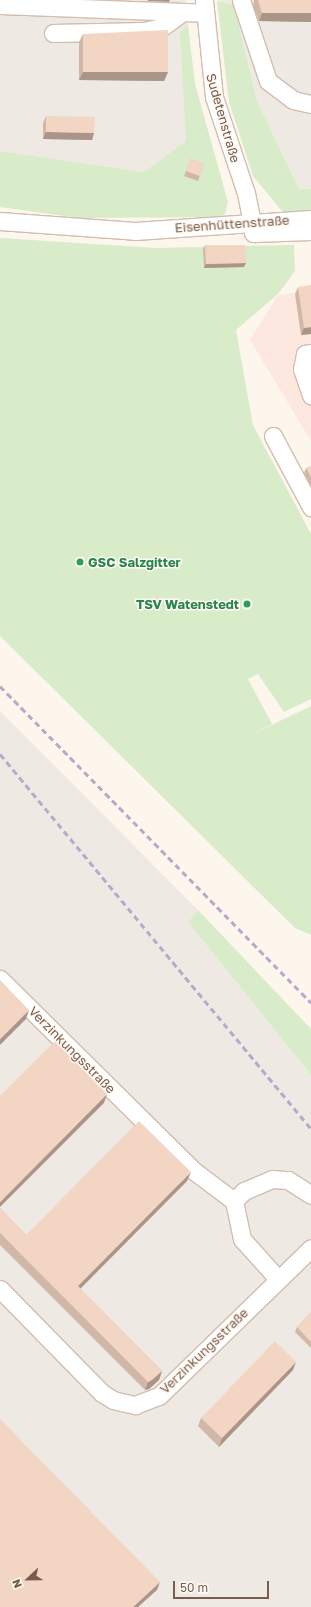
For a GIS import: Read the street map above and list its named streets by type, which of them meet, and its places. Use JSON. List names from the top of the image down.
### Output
{
  "streets": {
    "street": ["Sudetenstraße", "Eisenhüttenstraße", "Verzinkungsstraße"]
  },
  "crossings": [
    ["Sudetenstraße", "Eisenhüttenstraße"]
  ],
  "places": ["GSC Salzgitter", "TSV Watenstedt"],
  "scale_bar": "50 m",
  "north": "left"
}
